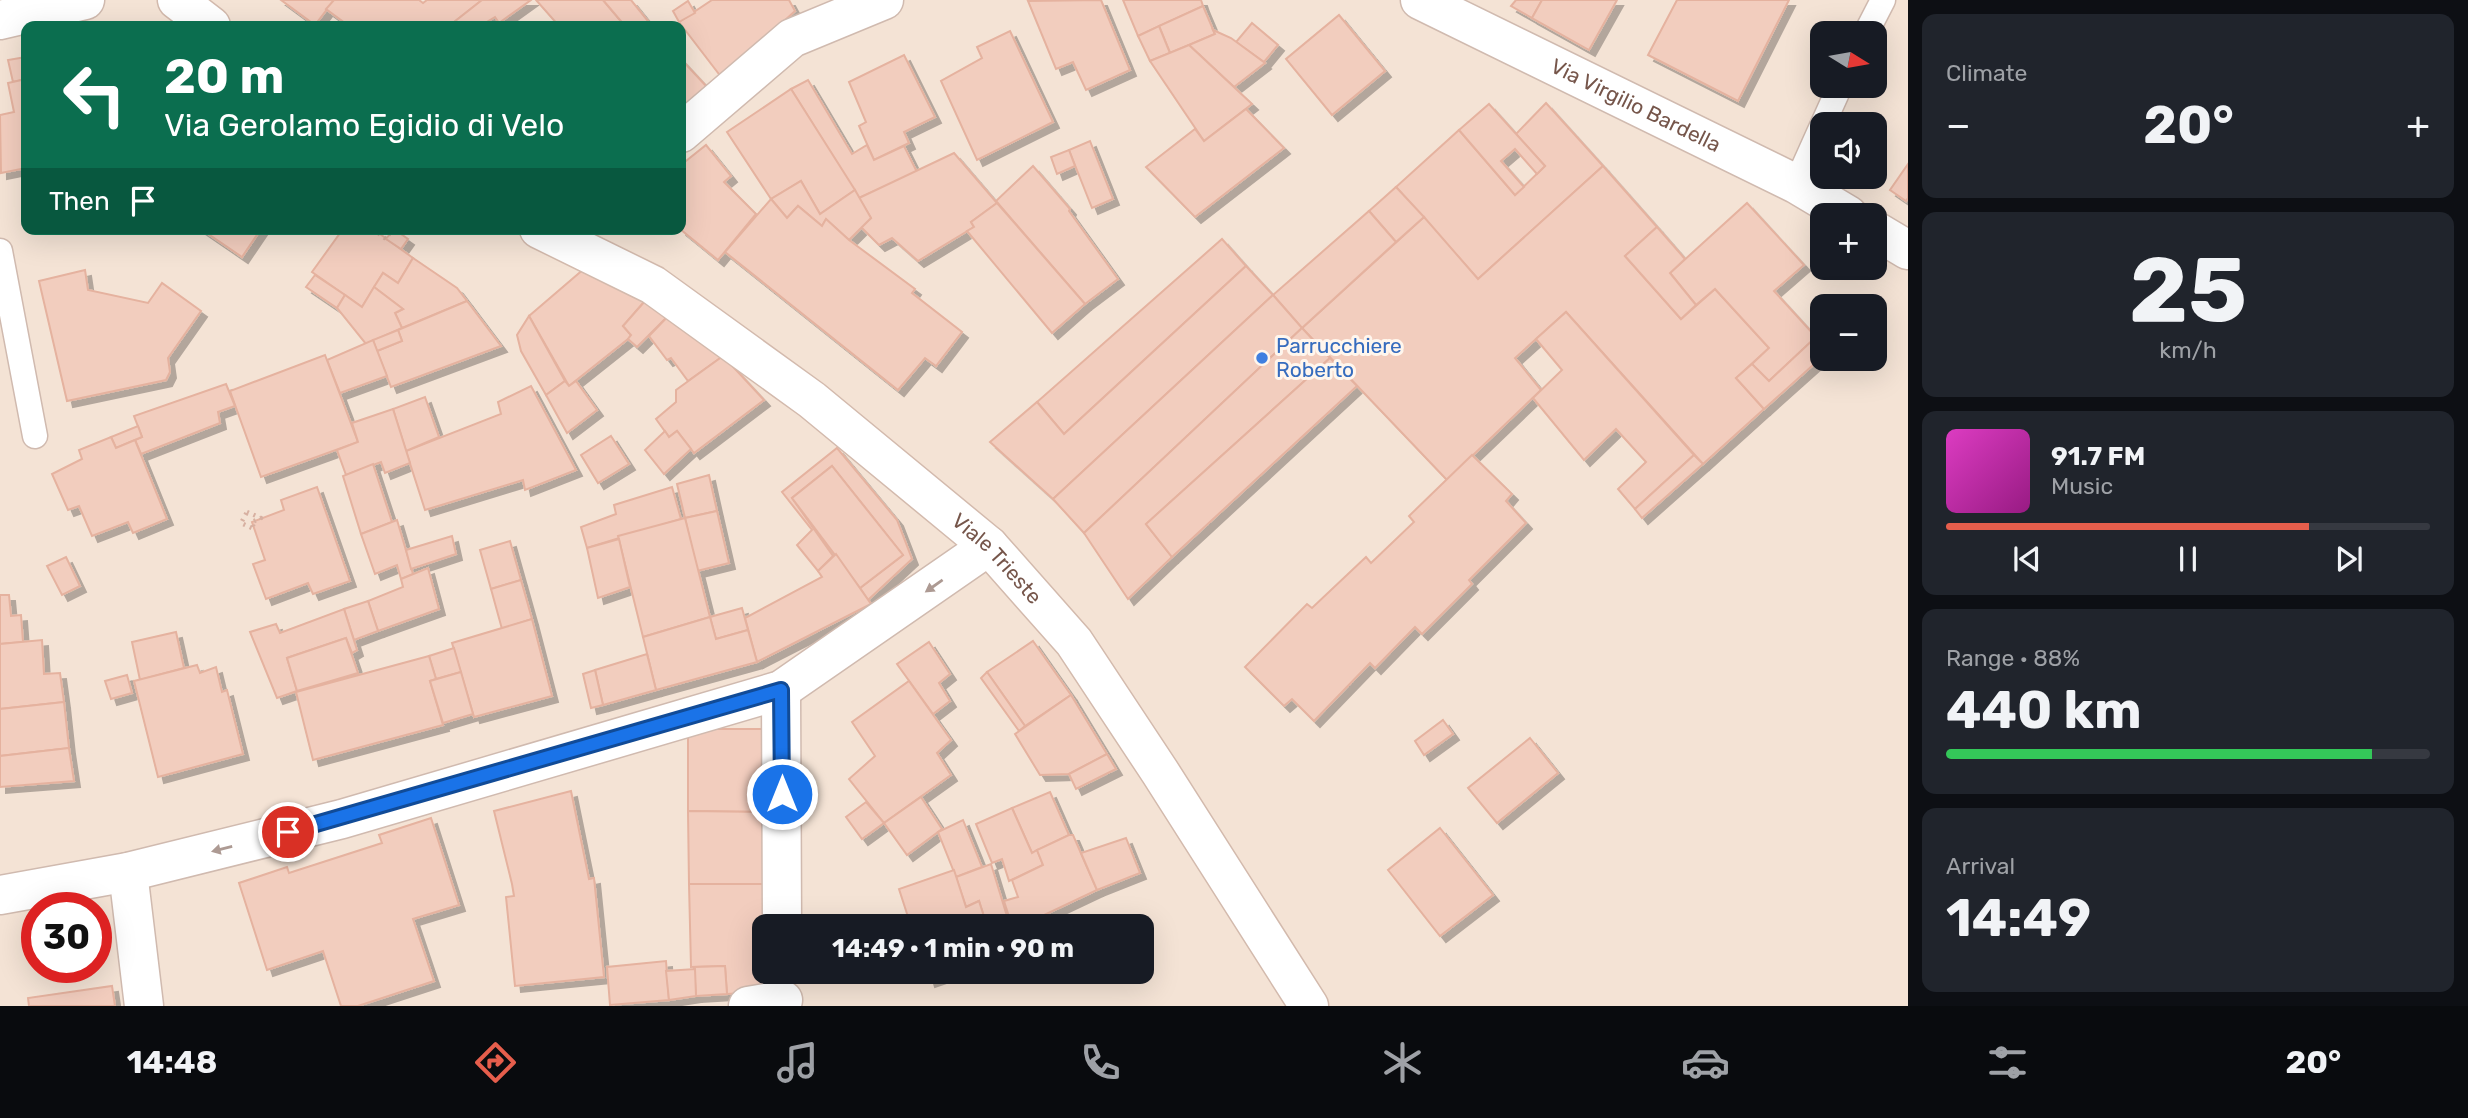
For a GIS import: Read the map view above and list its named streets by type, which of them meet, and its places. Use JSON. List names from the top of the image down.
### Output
{
  "streets": {
    "street": ["Via Virgilio Bardella", "Viale Trieste"]
  },
  "places": ["Parrucchiere Roberto"],
  "north": "right",
  "page": {
    "tile": [
      "Climate",
      ["25", "km/h"],
      ["Range · 88%", "440 km"],
      ["Arrival", "14:49"]
    ],
    "map_buttons": ["+", "−"],
    "turn": ["20 m", "Via Gerolamo Egidio di Velo"],
    "heat": ["−", "20°", "+"],
    "then": "Then",
    "song": ["91.7 FM", "Music"],
    "limit": "30",
    "trip": "14:49 · 1 min · 90 m",
    "tabs": ["14:48", "20°"]
  }
}
